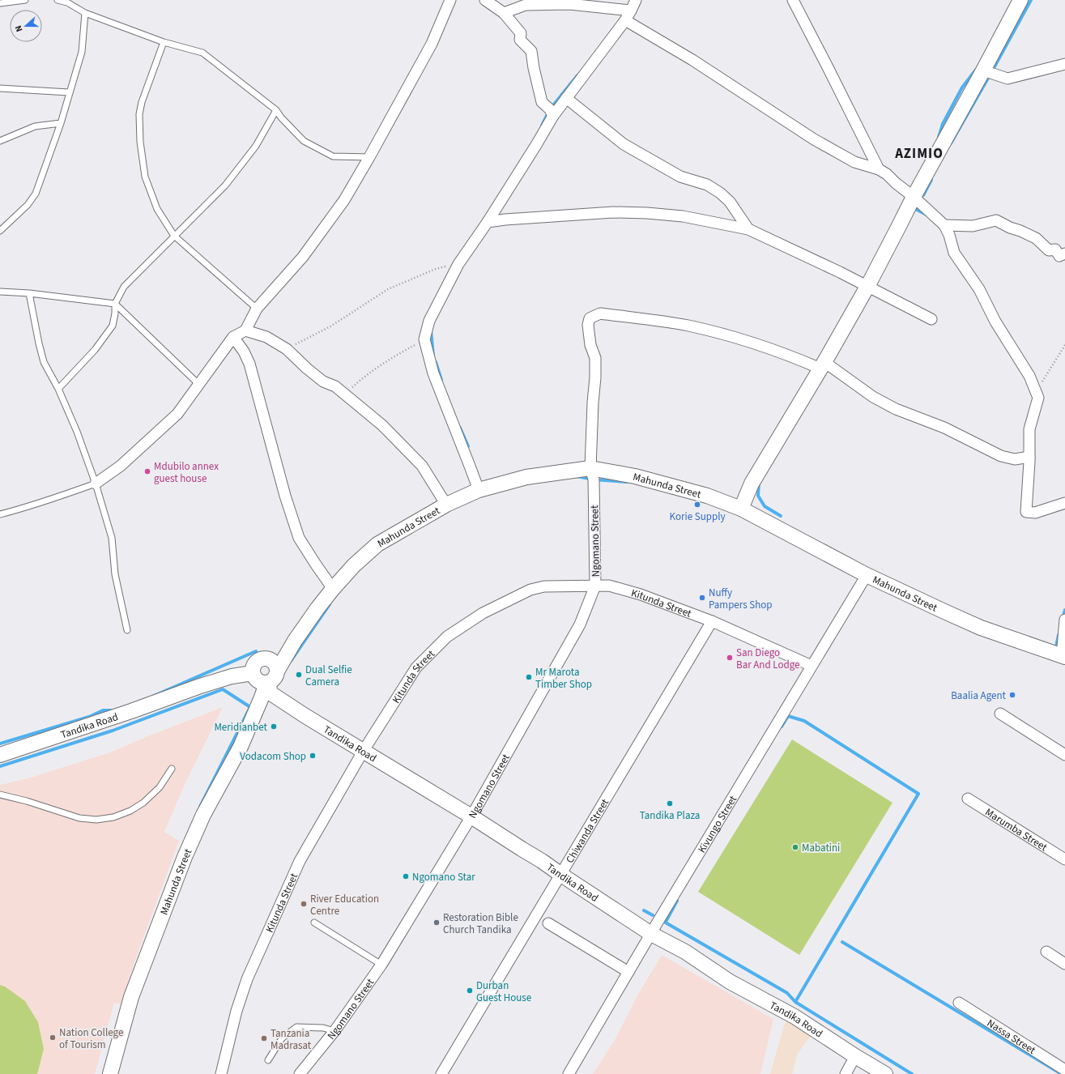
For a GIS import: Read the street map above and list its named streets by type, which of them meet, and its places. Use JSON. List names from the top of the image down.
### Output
{
  "streets": {
    "street": [
      "Mahunda Street",
      "Ngomano Street",
      "Kitunda Street",
      "Tandika Road",
      "Kivungo Street",
      "Marumba Street",
      "Chiwanda Street",
      "Nassa Street"
    ]
  },
  "crossings": [
    ["Mahunda Street", "Ngomano Street"],
    ["Mahunda Street", "Tandika Road"],
    ["Mahunda Street", "Kivungo Street"],
    ["Ngomano Street", "Kitunda Street"],
    ["Ngomano Street", "Tandika Road"],
    ["Kitunda Street", "Tandika Road"],
    ["Kitunda Street", "Kivungo Street"],
    ["Kitunda Street", "Chiwanda Street"],
    ["Tandika Road", "Kivungo Street"],
    ["Tandika Road", "Chiwanda Street"]
  ],
  "districts": ["AZIMIO"],
  "places": [
    "Mdubilo annex guest house",
    "Korie Supply",
    "Nuffy Pampers Shop",
    "San Diego Bar And Lodge",
    "Dual Selfie Camera",
    "Mr Marota Timber Shop",
    "Baalia Agent",
    "Meridianbet",
    "Vodacom Shop",
    "Tandika Plaza",
    "Mabatini",
    "Ngomano Star",
    "River Education Centre",
    "Restoration Bible Church Tandika",
    "Durban Guest House",
    "Nation College of Tourism",
    "Tanzania Madrasat"
  ],
  "north": "left"
}
